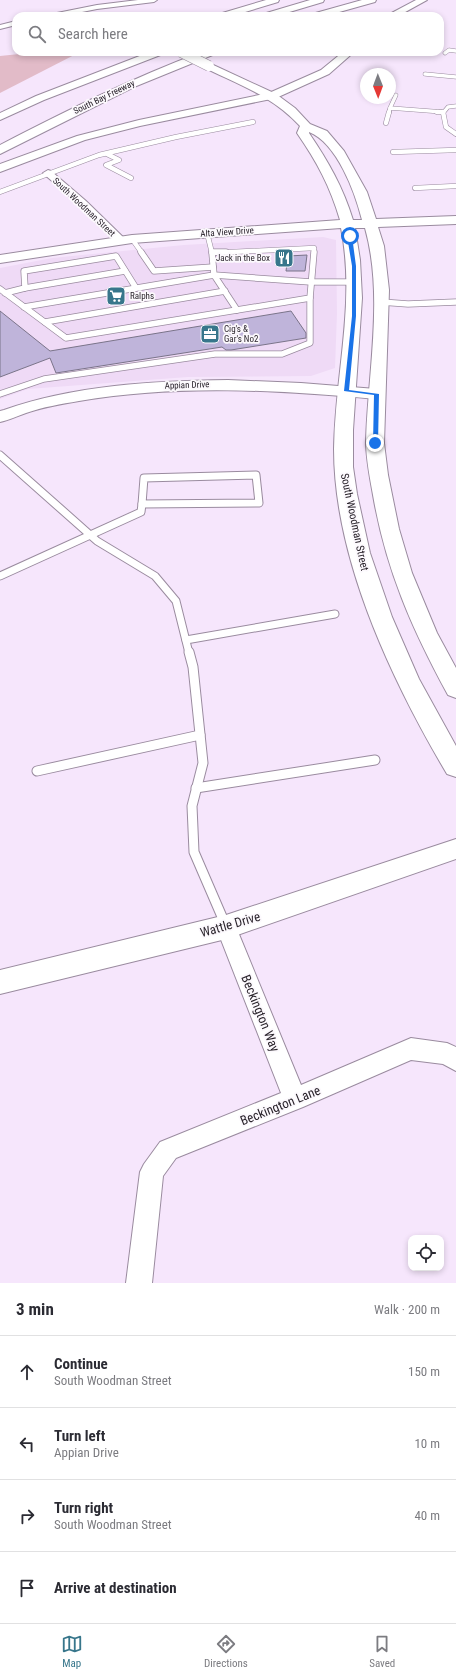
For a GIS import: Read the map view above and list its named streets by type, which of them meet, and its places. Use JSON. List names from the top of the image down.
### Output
{
  "streets": {
    "main road": ["South Bay Freeway", "South Woodman Street", "Alta View Drive"],
    "street": [
      "Appian Drive",
      "Wattle Drive",
      "Beckington Way",
      "Beckington Lane"
    ]
  },
  "crossings": [
    ["South Woodman Street", "Alta View Drive"],
    ["South Woodman Street", "Appian Drive"],
    ["Wattle Drive", "Beckington Way"],
    ["Beckington Way", "Beckington Lane"]
  ],
  "places": {
    "restaurant": ["Jack in the Box"],
    "supermarket": ["Ralphs"],
    "office": ["Cig's & Gar's No2"]
  },
  "north": "bottom",
  "page": {
    "search": "Search here",
    "heading": ["3 min", "Walk · 200 m"],
    "list": [
      ["Continue", "South Woodman Street", "150 m"],
      ["Turn left", "Appian Drive", "10 m"],
      ["Turn right", "South Woodman Street", "40 m"],
      "Arrive at destination"
    ],
    "nav": ["Map", "Directions", "Saved"]
  }
}
